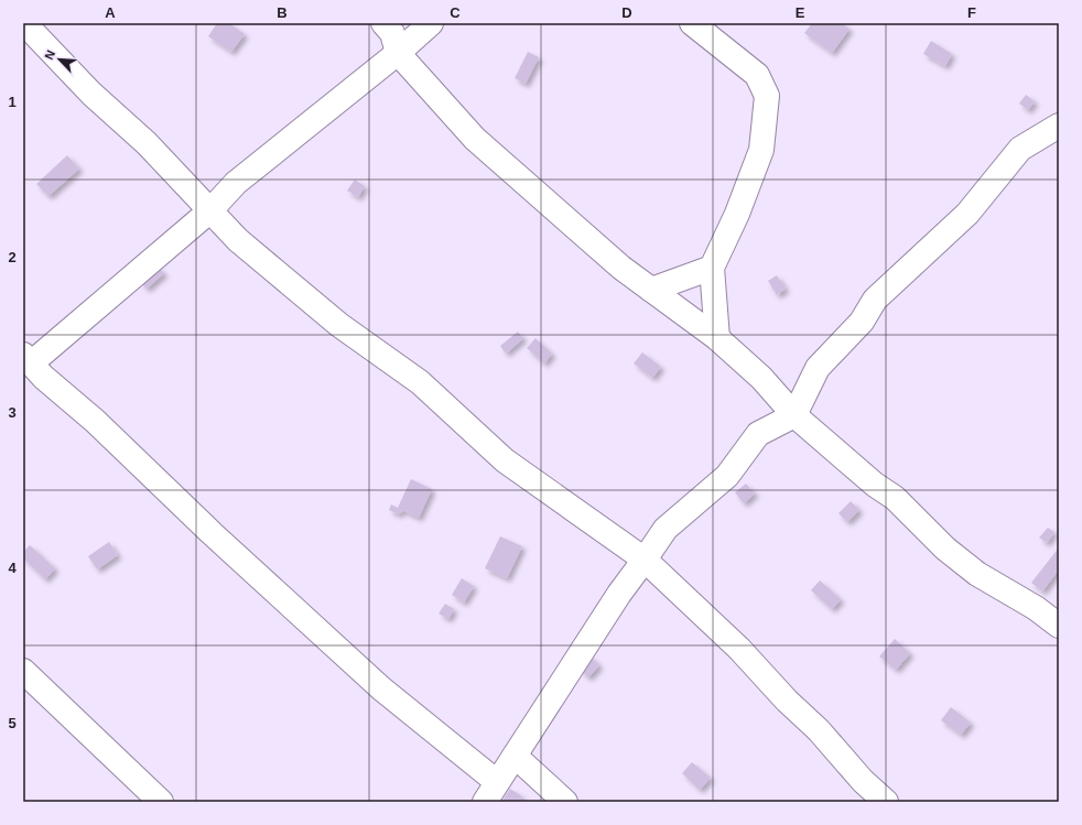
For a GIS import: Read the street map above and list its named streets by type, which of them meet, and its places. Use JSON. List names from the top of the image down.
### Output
{
  "north": "top left",
  "grid": {
    "columns": [
      "A",
      "B",
      "C",
      "D",
      "E",
      "F"
    ],
    "rows": [
      "1",
      "2",
      "3",
      "4",
      "5"
    ]
  }
}
